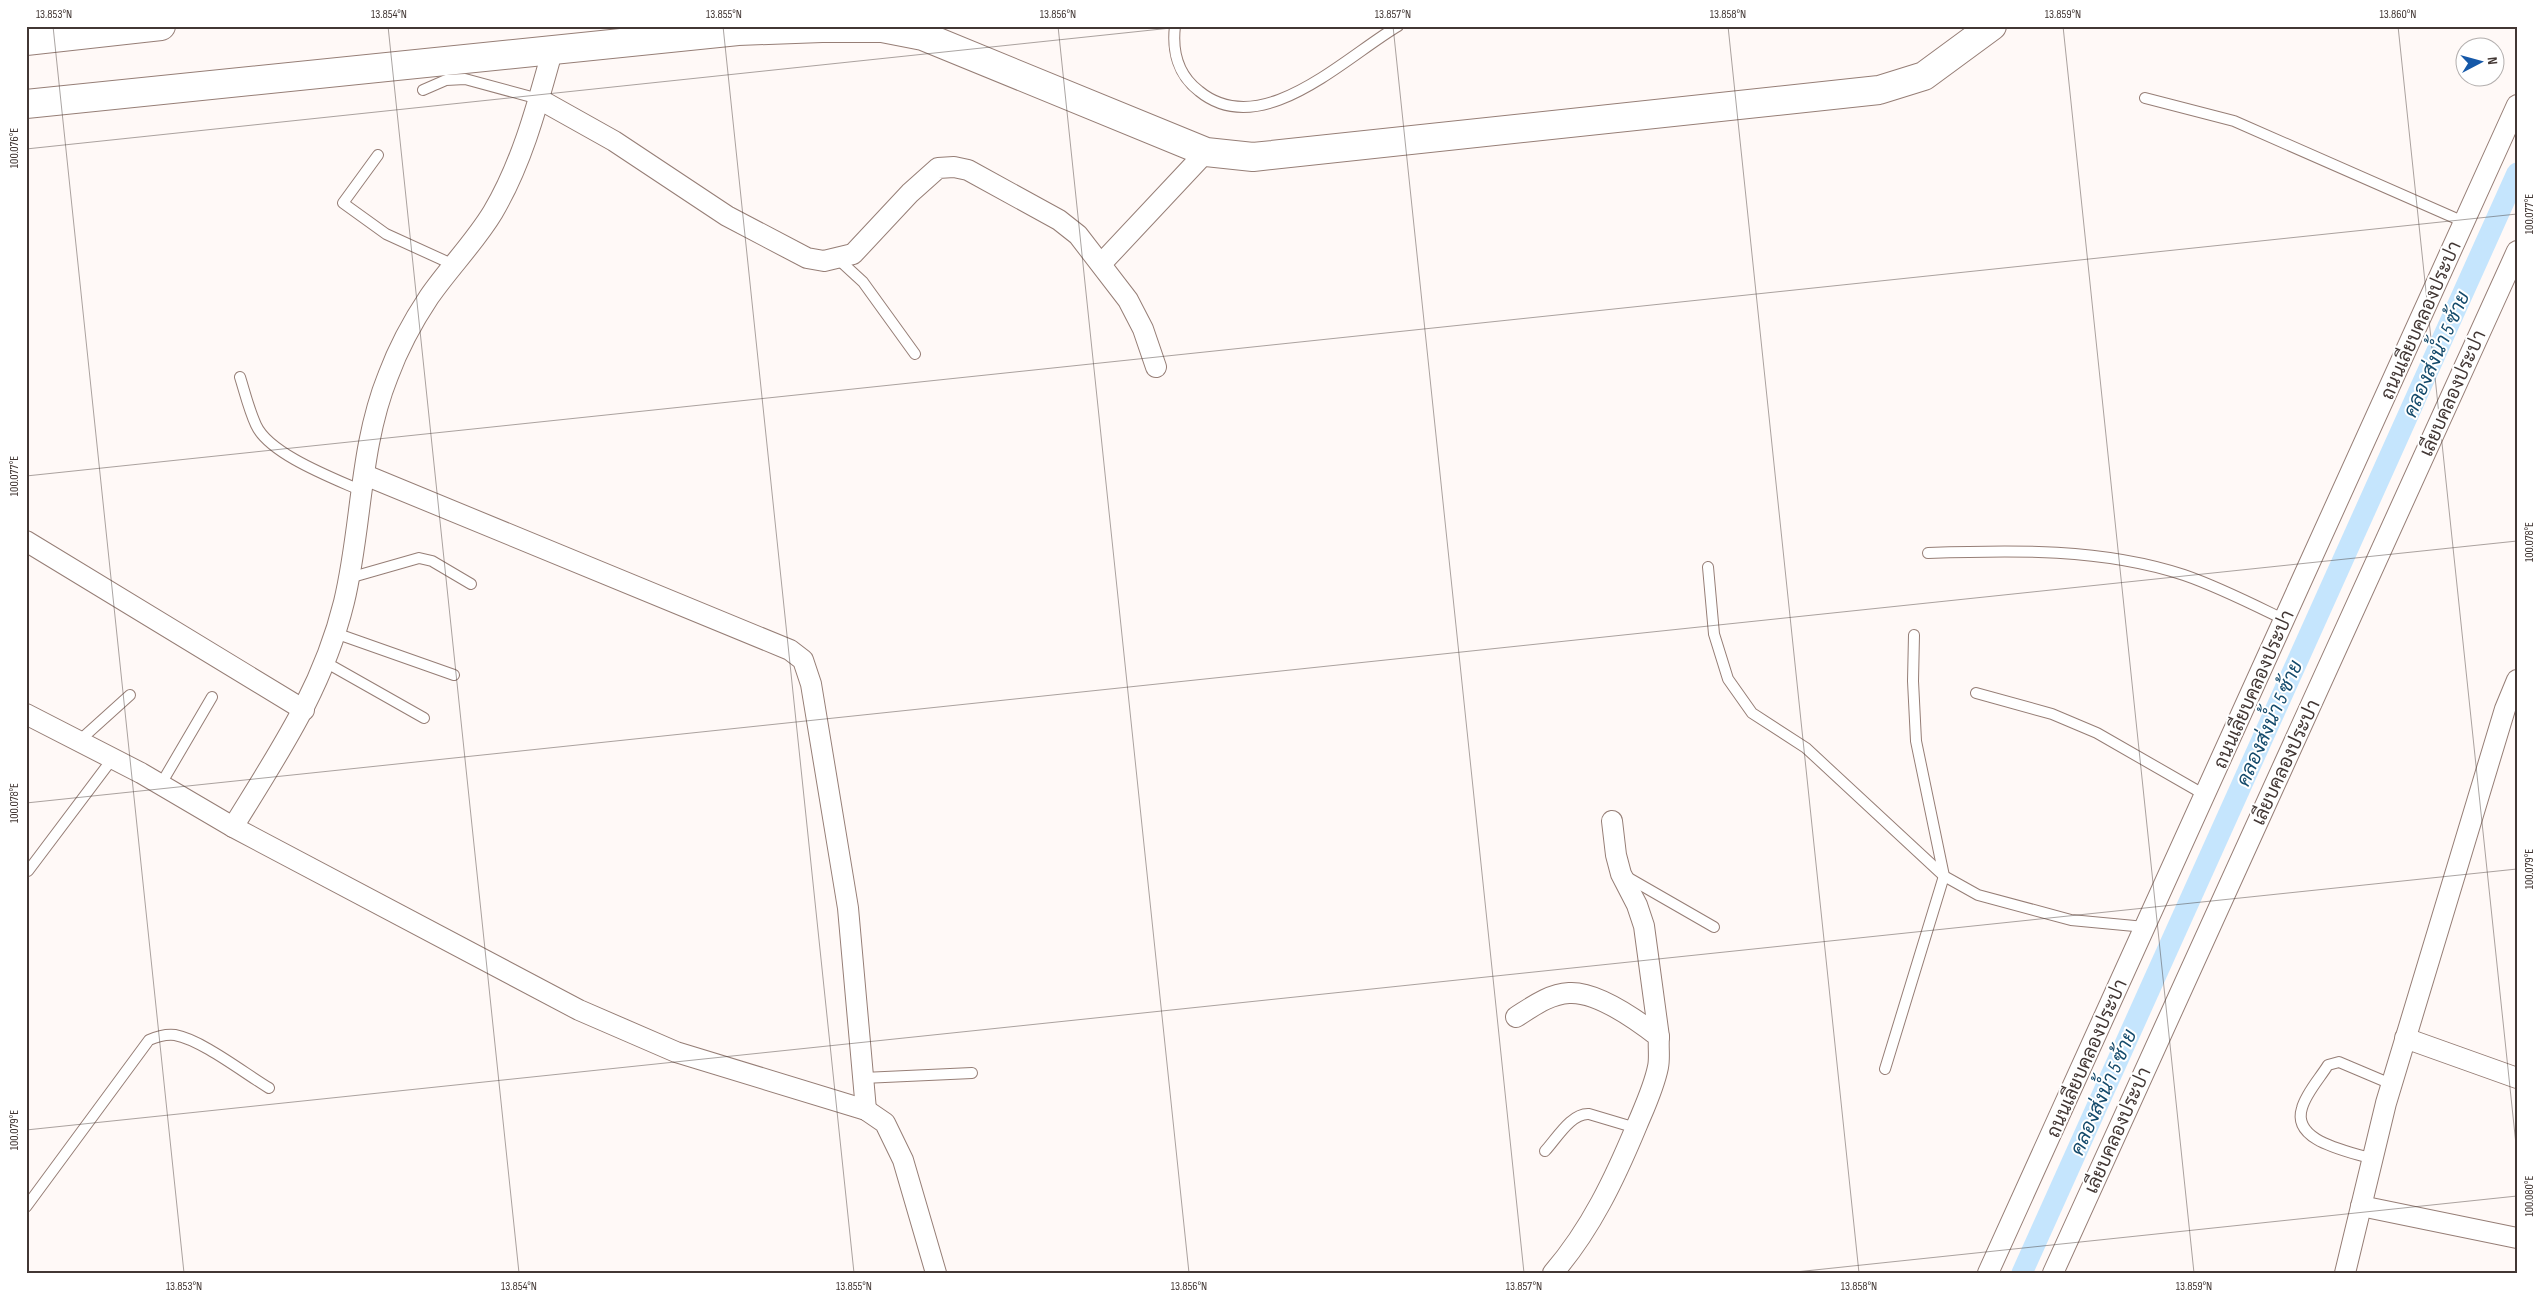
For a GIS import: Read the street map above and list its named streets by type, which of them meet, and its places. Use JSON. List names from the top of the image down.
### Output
{
  "streets": {
    "street": ["ถนนเลียบคลองประปา", "เลียบคลองประปา"]
  },
  "water": ["คลองส่งน้ำ 5 ซ้าย"],
  "north": "right",
  "coordinates": [
    "13.853°N",
    "13.854°N",
    "13.855°N",
    "13.856°N",
    "13.857°N",
    "13.858°N",
    "13.859°N",
    "13.860°N",
    "100.076°E",
    "100.077°E",
    "100.078°E",
    "100.079°E",
    "100.080°E"
  ]
}
